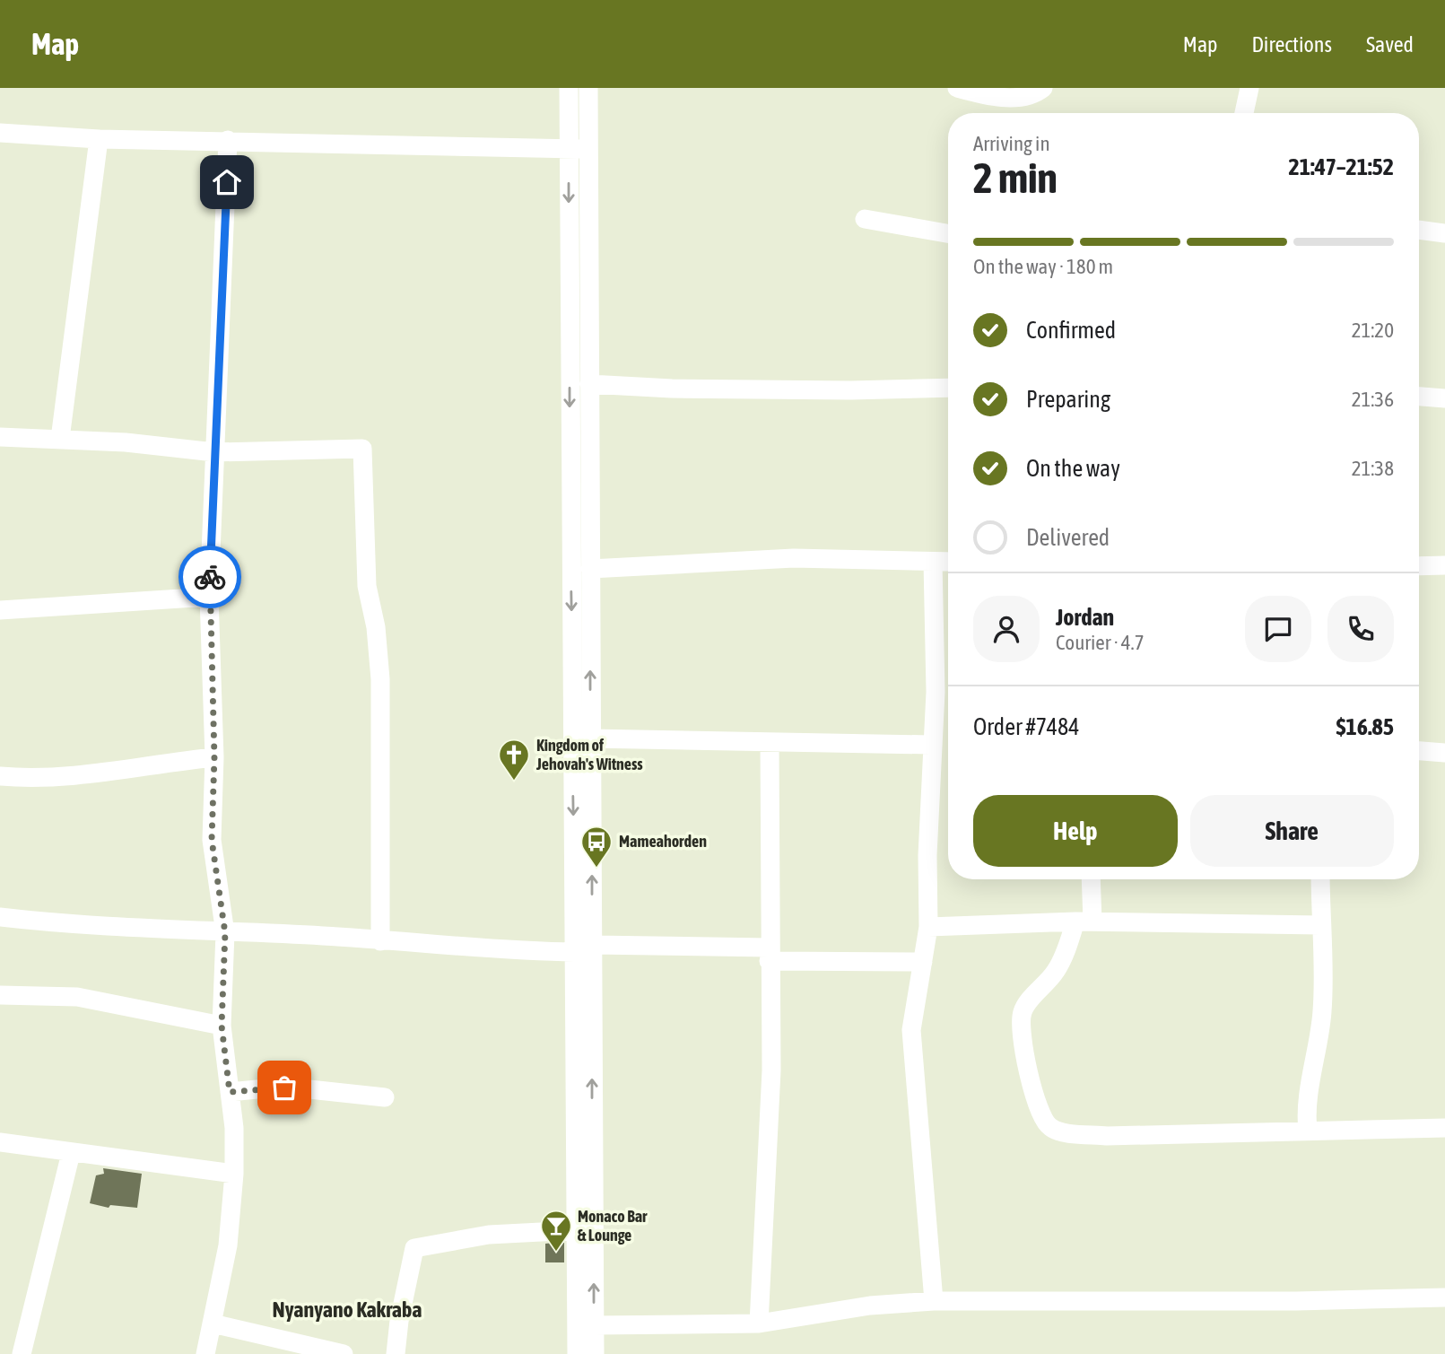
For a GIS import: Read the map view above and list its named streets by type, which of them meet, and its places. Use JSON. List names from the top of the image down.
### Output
{
  "districts": ["Nyanyano Kakraba"],
  "places": {
    "church": ["Kingdom of Jehovah's Witness"],
    "bus stop": ["Mameahorden"],
    "bar": ["Monaco Bar & Lounge"]
  },
  "page": {
    "header": "Map",
    "nav": ["Map", "Directions", "Saved"],
    "heading": ["2 min", "Arriving in", "21:47–21:52"],
    "panel": [
      "Jordan",
      "Courier · 4.7",
      "Order #7484",
      "$16.85"
    ],
    "bar": "On the way · 180 m",
    "list": [
      ["Confirmed", "21:20"],
      ["Preparing", "21:36"],
      ["On the way", "21:38"],
      "Delivered"
    ],
    "buttons": ["Help", "Share"]
  }
}
